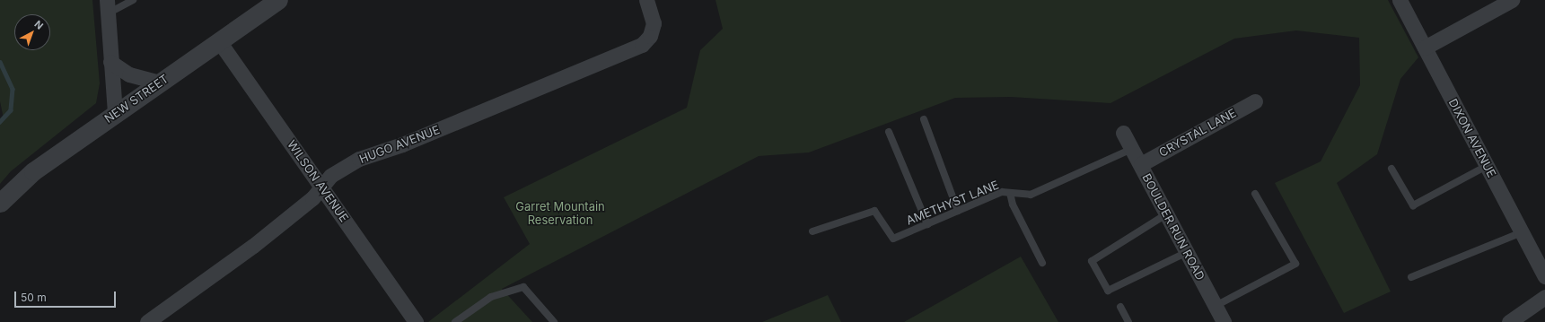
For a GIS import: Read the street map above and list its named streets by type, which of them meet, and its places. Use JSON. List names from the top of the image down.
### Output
{
  "streets": {
    "street": [
      "NEW STREET",
      "CRYSTAL LANE",
      "DIXON AVENUE",
      "HUGO AVENUE",
      "WILSON AVENUE",
      "BOULDER RUN ROAD"
    ],
    "lane": ["AMETHYST LANE"]
  },
  "crossings": [
    ["NEW STREET", "WILSON AVENUE"],
    ["CRYSTAL LANE", "BOULDER RUN ROAD"],
    ["HUGO AVENUE", "WILSON AVENUE"],
    ["AMETHYST LANE", "BOULDER RUN ROAD"]
  ],
  "parks": ["Garret Mountain Reservation"],
  "scale_bar": "50 m",
  "north": "top right"
}
